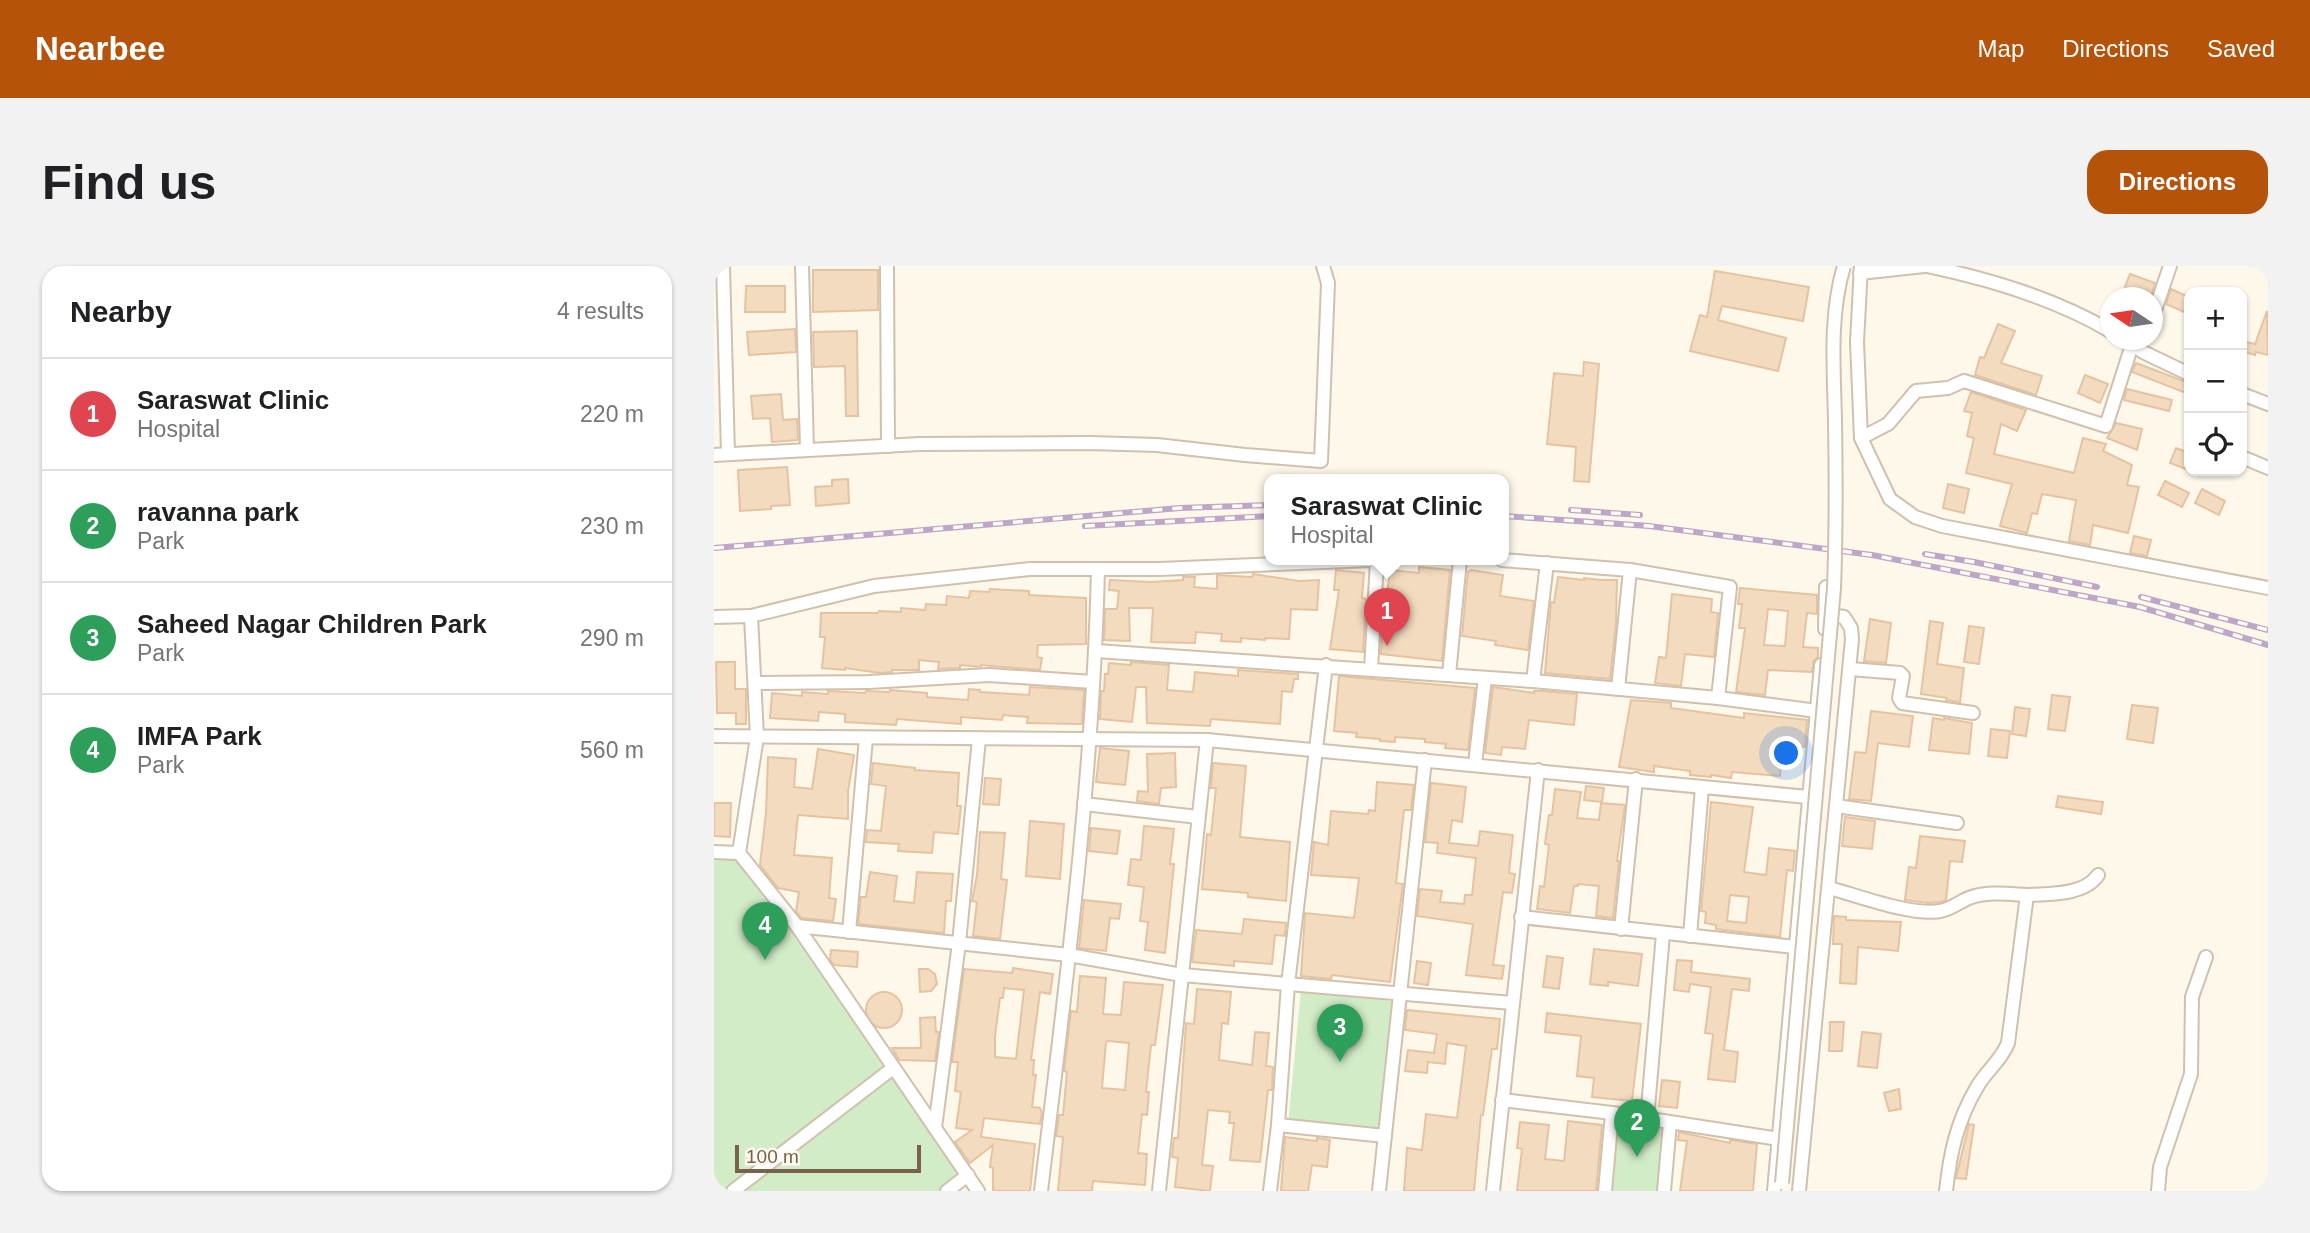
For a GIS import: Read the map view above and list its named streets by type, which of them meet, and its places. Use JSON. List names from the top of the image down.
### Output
{
  "scale_bar": "100 m",
  "north": "left",
  "page": {
    "header": "Nearbee",
    "nav": ["Map", "Directions", "Saved"],
    "buttons": "Directions",
    "title": "Find us",
    "heading": ["Nearby", "4 results"],
    "map_buttons": ["+", "−"],
    "list": [
      {
        "mark": "1",
        "name": "Saraswat Clinic",
        "note": "Hospital",
        "value": "220 m"
      },
      {
        "mark": "2",
        "name": "ravanna park",
        "note": "Park",
        "value": "230 m"
      },
      {
        "mark": "3",
        "name": "Saheed Nagar Children Park",
        "note": "Park",
        "value": "290 m"
      },
      {
        "mark": "4",
        "name": "IMFA Park",
        "note": "Park",
        "value": "560 m"
      }
    ],
    "popup": ["Saraswat Clinic", "Hospital"],
    "pins": [
      "1",
      "4",
      "3",
      "2"
    ],
    "scale": "100 m"
  }
}
